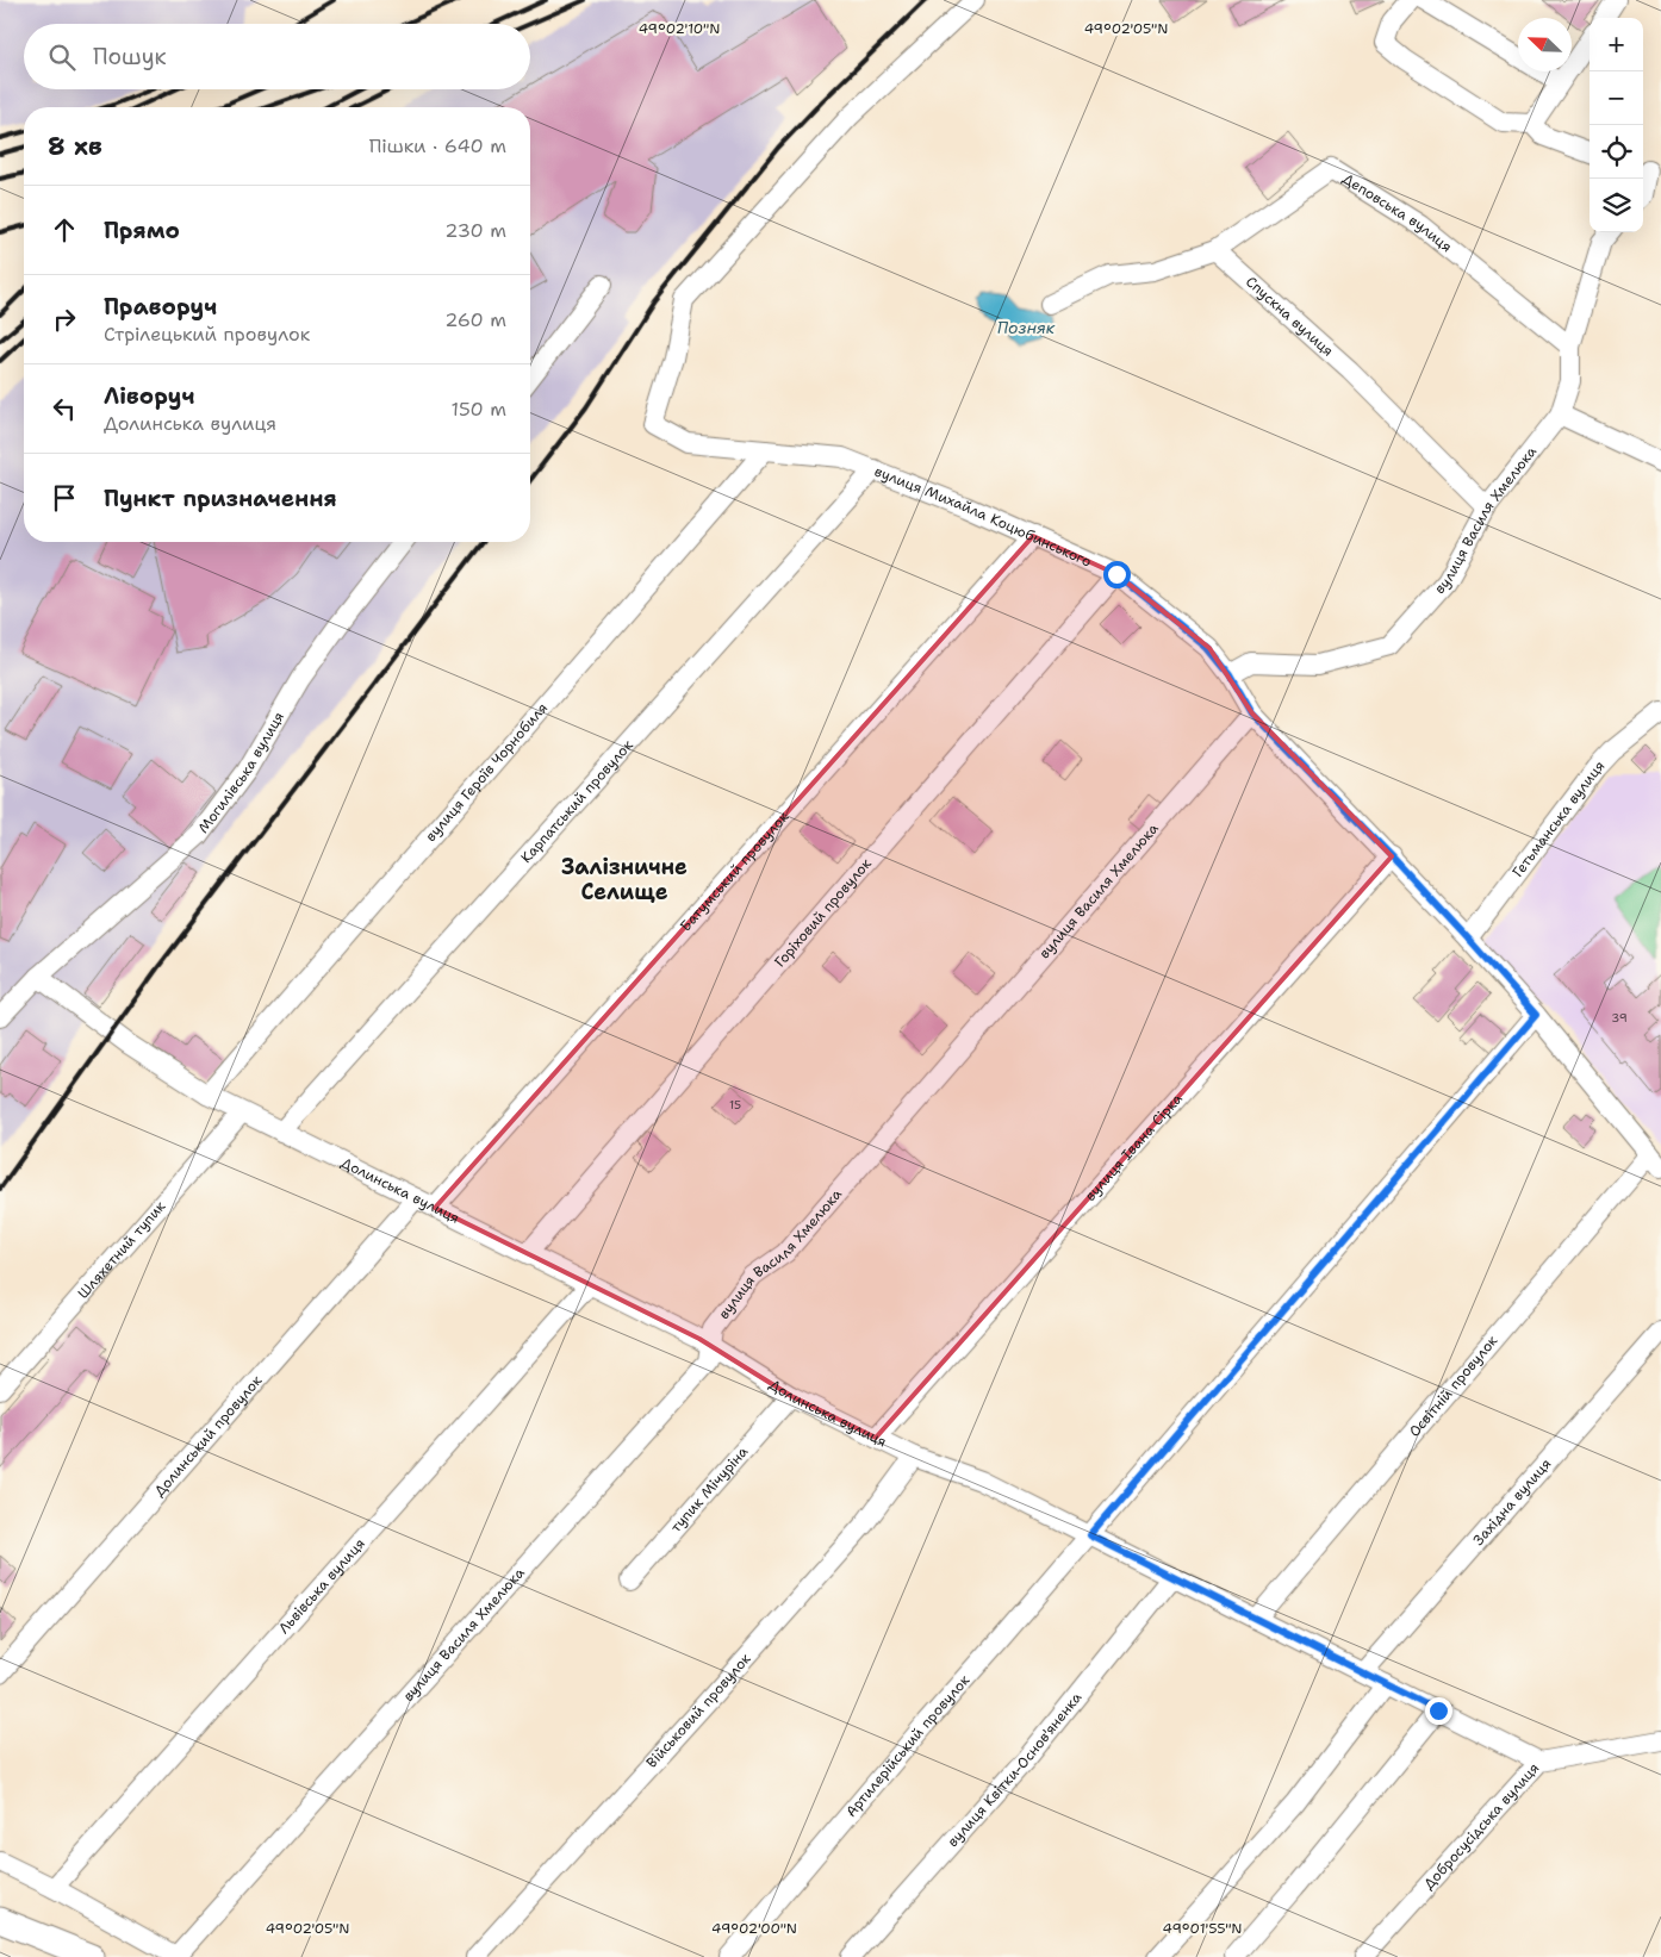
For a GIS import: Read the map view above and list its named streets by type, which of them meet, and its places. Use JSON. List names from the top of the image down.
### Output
{
  "streets": {
    "street": [
      "Деповська вулиця",
      "Спускна вулиця",
      "вулиця Михайла Коцюбинського",
      "вулиця Василя Хмелюка",
      "Могилівська вулиця",
      "вулиця Героїв Чорнобиля",
      "Карпатський провулок",
      "Гетьманська вулиця",
      "Батумський провулок",
      "Горіховий провулок",
      "вулиця Івана Сірка",
      "Долинська вулиця",
      "Шляхетний тупик",
      "Освітній провулок",
      "Долинський провулок",
      "тупик Мічуріна",
      "Західна вулиця",
      "Львівська вулиця",
      "Військовий провулок",
      "Артилерійський провулок",
      "вулиця Квітки-Основ'яненка",
      "Добросусідська вулиця"
    ]
  },
  "crossings": [
    ["Деповська вулиця", "Спускна вулиця"],
    ["Деповська вулиця", "вулиця Василя Хмелюка"],
    ["Спускна вулиця", "вулиця Василя Хмелюка"],
    ["вулиця Михайла Коцюбинського", "вулиця Василя Хмелюка"],
    ["вулиця Михайла Коцюбинського", "вулиця Героїв Чорнобиля"],
    ["вулиця Михайла Коцюбинського", "Карпатський провулок"],
    ["вулиця Михайла Коцюбинського", "Гетьманська вулиця"],
    ["вулиця Михайла Коцюбинського", "Батумський провулок"],
    ["вулиця Михайла Коцюбинського", "Горіховий провулок"],
    ["вулиця Михайла Коцюбинського", "вулиця Івана Сірка"],
    ["вулиця Михайла Коцюбинського", "Освітній провулок"],
    ["вулиця Михайла Коцюбинського", "Артилерійський провулок"],
    ["вулиця Василя Хмелюка", "Долинська вулиця"],
    ["Могилівська вулиця", "Долинська вулиця"],
    ["вулиця Героїв Чорнобиля", "Долинська вулиця"],
    ["Карпатський провулок", "Долинська вулиця"],
    ["Батумський провулок", "Долинська вулиця"],
    ["Горіховий провулок", "Долинська вулиця"],
    ["вулиця Івана Сірка", "Долинська вулиця"],
    ["Долинська вулиця", "Шляхетний тупик"],
    ["Долинська вулиця", "Освітній провулок"],
    ["Долинська вулиця", "Долинський провулок"],
    ["Долинська вулиця", "тупик Мічуріна"],
    ["Долинська вулиця", "Західна вулиця"],
    ["Долинська вулиця", "Львівська вулиця"],
    ["Долинська вулиця", "Військовий провулок"],
    ["Долинська вулиця", "Артилерійський провулок"],
    ["Долинська вулиця", "вулиця Квітки-Основ'яненка"],
    ["Долинська вулиця", "Добросусідська вулиця"]
  ],
  "districts": ["Залізничне Селище"],
  "water": ["Позняк"],
  "house_numbers": ["39", "15"],
  "north": "top left",
  "page": {
    "map_buttons": ["+", "−"],
    "search": "Пошук",
    "heading": ["8 хв", "Пішки · 640 m"],
    "list": [
      ["Прямо", "230 m"],
      ["Праворуч", "Стрілецький провулок", "260 m"],
      ["Ліворуч", "Долинська вулиця", "150 m"],
      "Пункт призначення"
    ]
  },
  "coordinates": [
    "49°02'05\"N",
    "49°02'10\"N",
    "49°02'00\"N",
    "49°01'55\"N"
  ]
}
